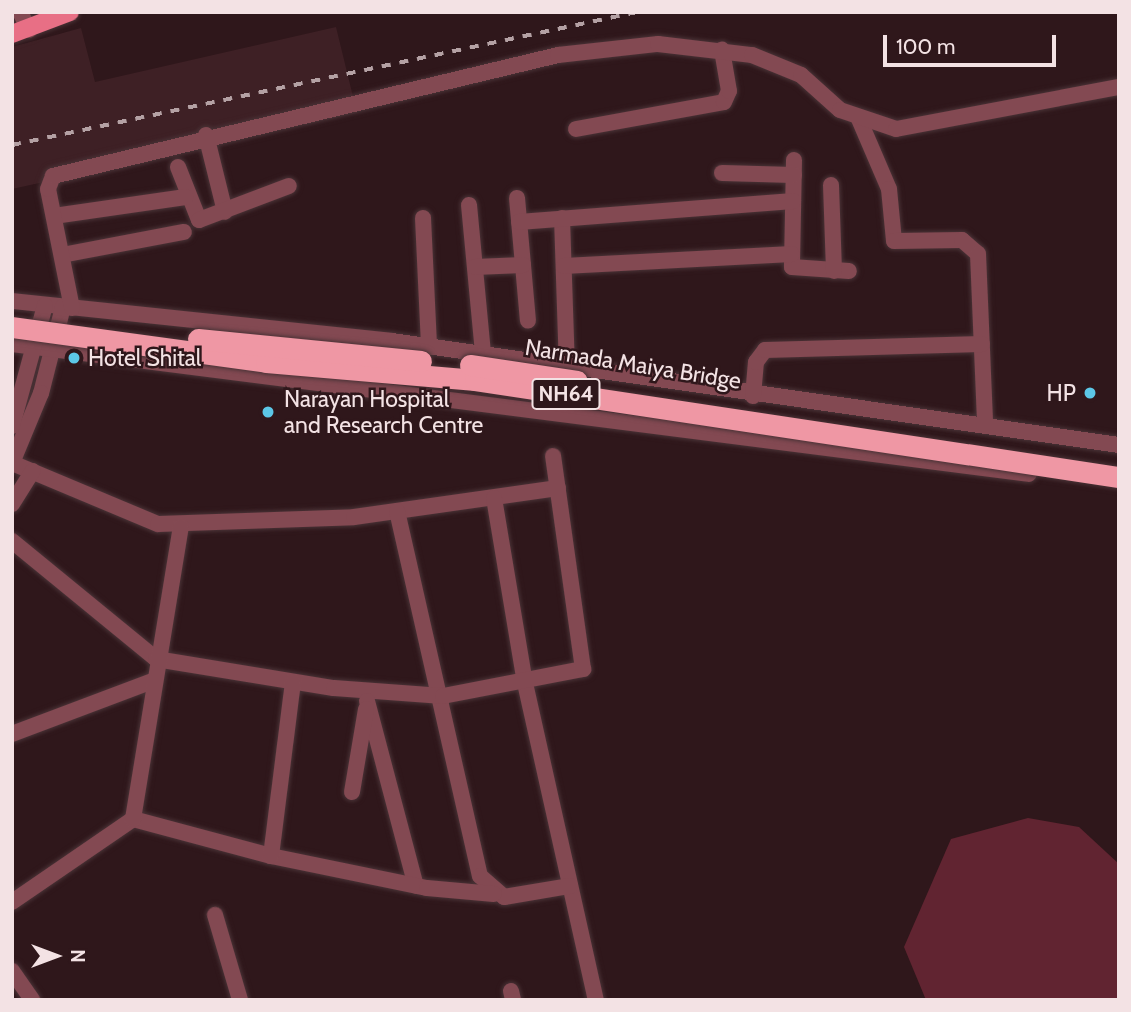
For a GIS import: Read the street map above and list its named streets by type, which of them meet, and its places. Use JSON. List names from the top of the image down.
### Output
{
  "streets": {
    "highway": ["Narmada Maiya Bridge", "NH64"]
  },
  "places": ["Hotel Shital", "HP", "Narayan Hospital and Research Centre"],
  "scale_bar": "100 m",
  "north": "right"
}
